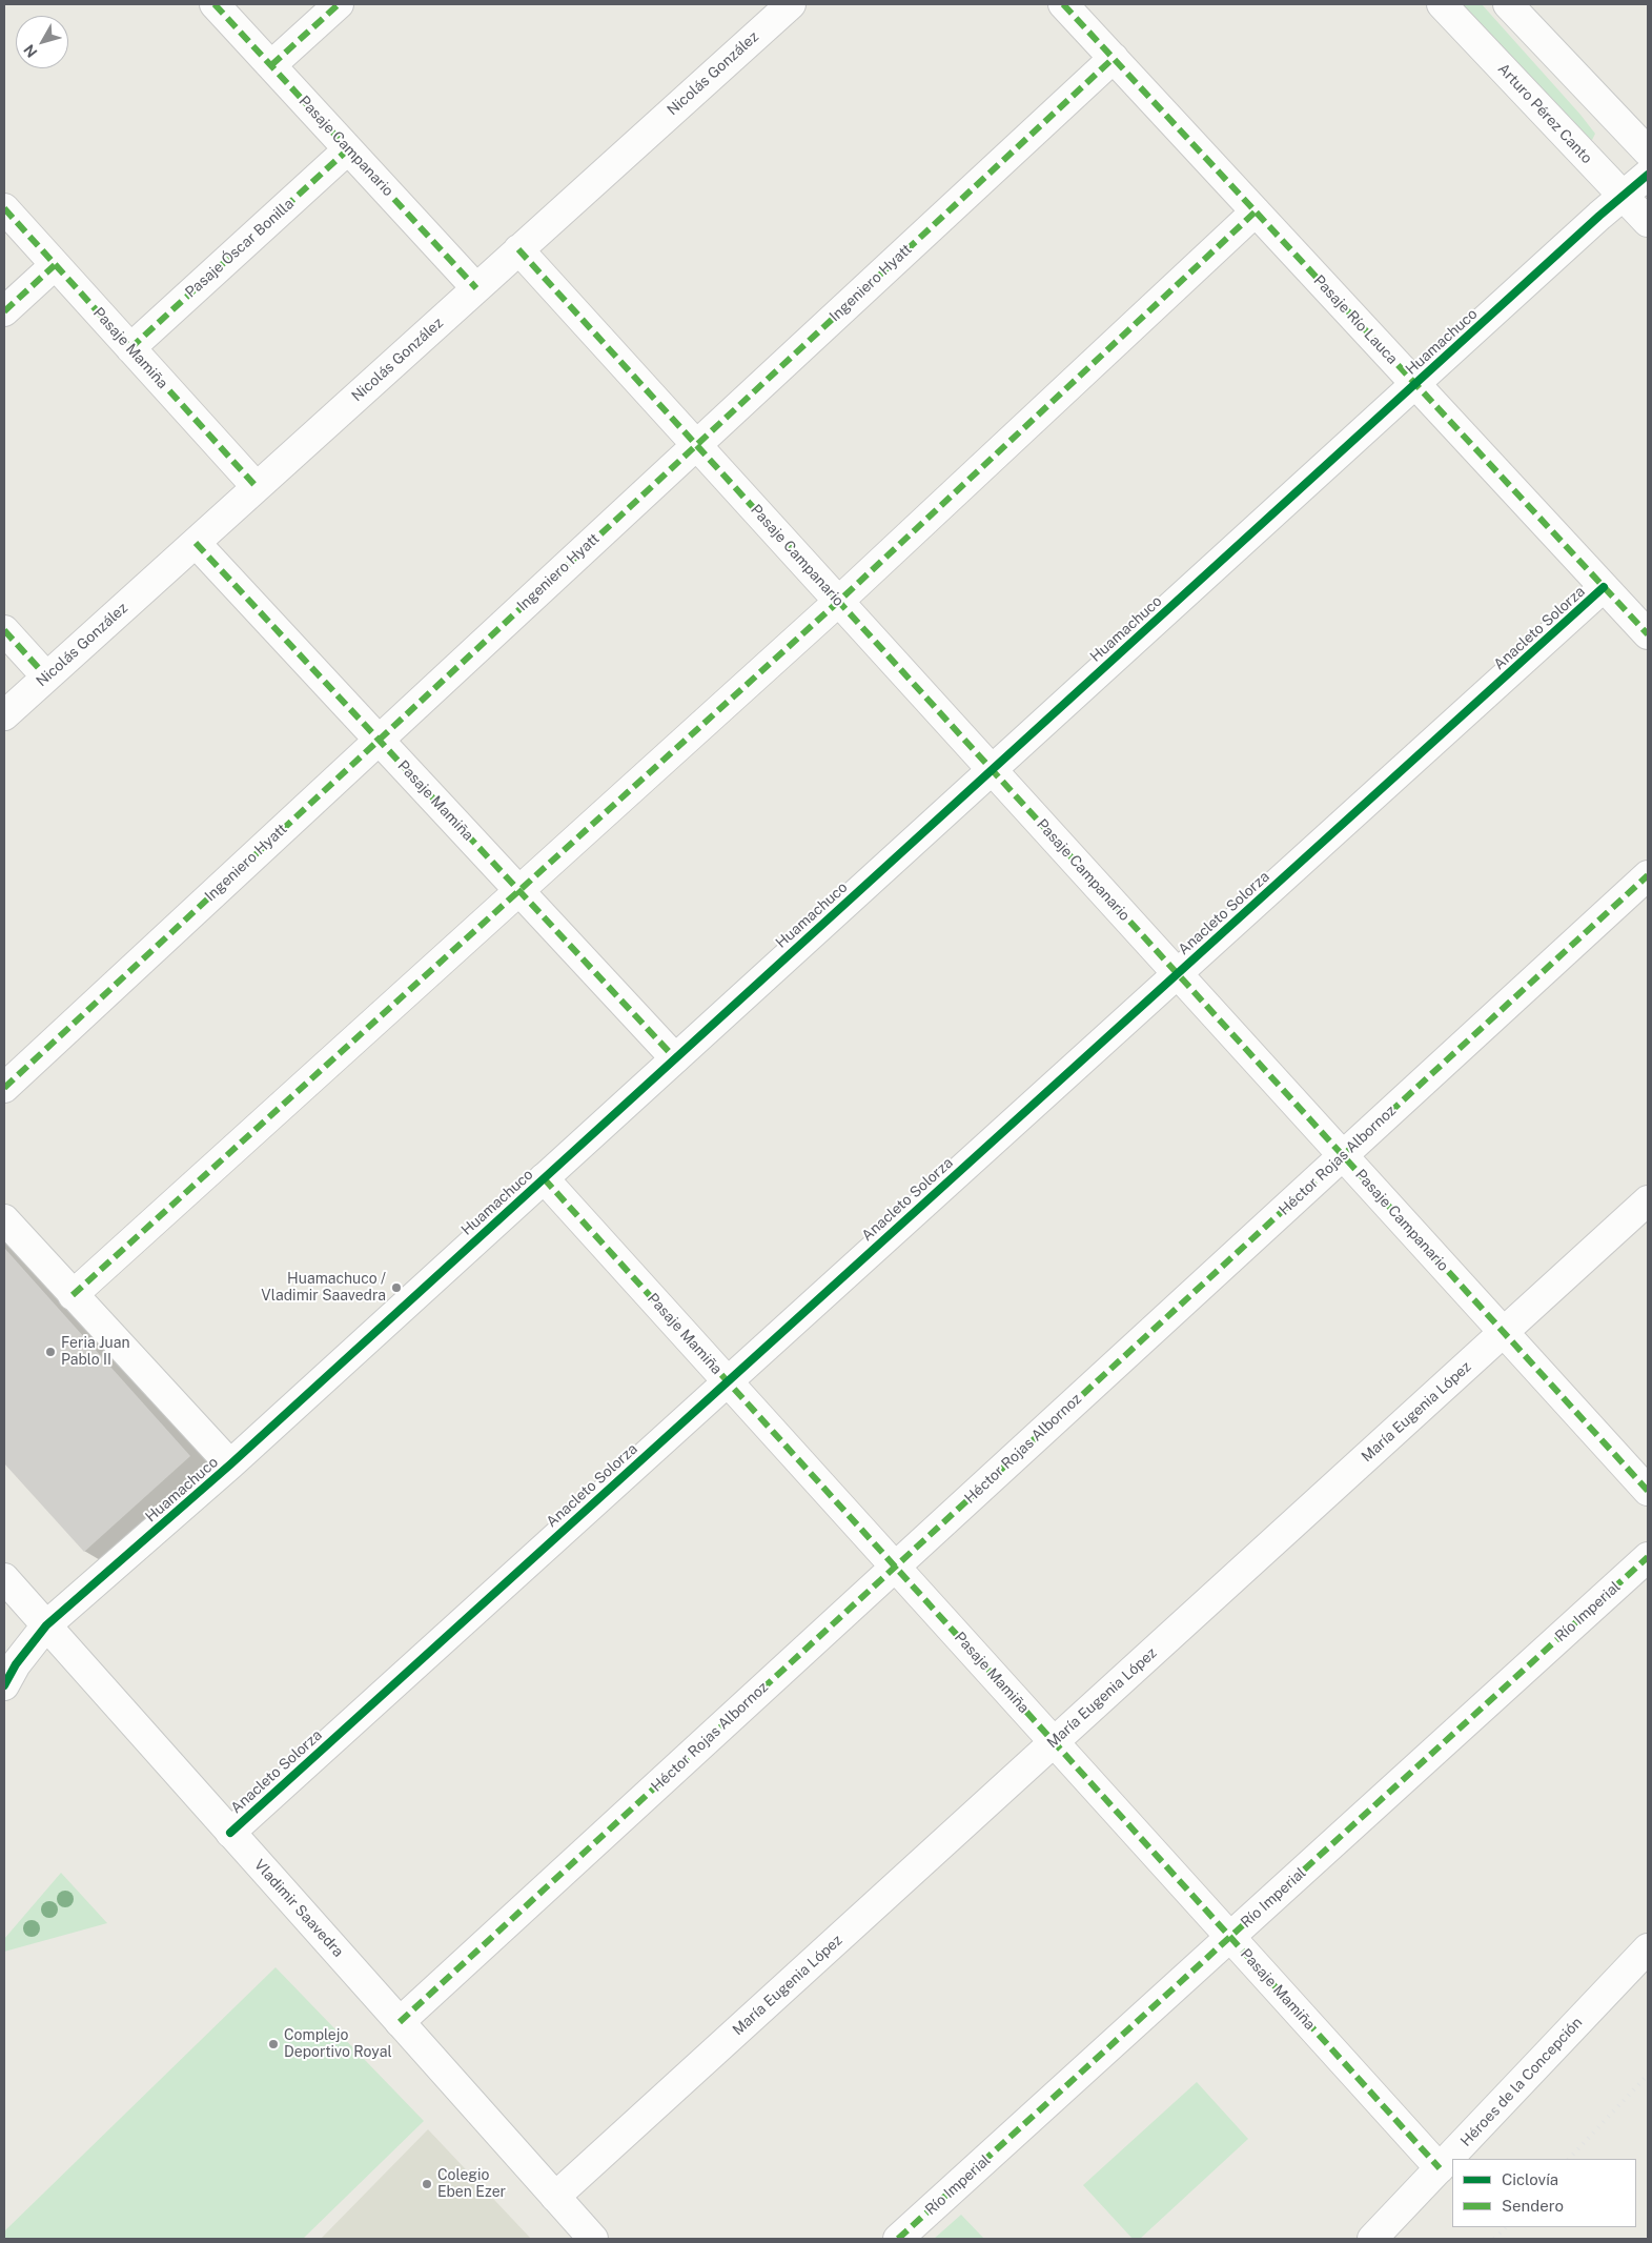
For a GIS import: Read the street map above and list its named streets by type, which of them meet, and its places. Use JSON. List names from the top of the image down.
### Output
{
  "streets": {
    "street": [
      "Nicolás González",
      "Arturo Pérez Canto",
      "Pasaje Campanario",
      "Pasaje Óscar Bonilla",
      "Ingeniero Hyatt",
      "Pasaje Río Lauca",
      "Huamachuco",
      "Pasaje Mamiña",
      "Anacleto Solorza",
      "Héctor Rojas Albornoz",
      "María Eugenia López",
      "Río Imperial",
      "Vladimir Saavedra",
      "Héroes de la Concepción"
    ]
  },
  "crossings": [
    ["Nicolás González", "Pasaje Campanario"],
    ["Nicolás González", "Pasaje Mamiña"],
    ["Arturo Pérez Canto", "Huamachuco"],
    ["Pasaje Campanario", "Pasaje Óscar Bonilla"],
    ["Pasaje Campanario", "Ingeniero Hyatt"],
    ["Pasaje Campanario", "Huamachuco"],
    ["Pasaje Campanario", "Anacleto Solorza"],
    ["Pasaje Campanario", "Héctor Rojas Albornoz"],
    ["Pasaje Campanario", "María Eugenia López"],
    ["Pasaje Óscar Bonilla", "Pasaje Mamiña"],
    ["Ingeniero Hyatt", "Pasaje Río Lauca"],
    ["Ingeniero Hyatt", "Pasaje Mamiña"],
    ["Pasaje Río Lauca", "Huamachuco"],
    ["Pasaje Río Lauca", "Anacleto Solorza"],
    ["Huamachuco", "Pasaje Mamiña"],
    ["Huamachuco", "Vladimir Saavedra"],
    ["Pasaje Mamiña", "Anacleto Solorza"],
    ["Pasaje Mamiña", "Héctor Rojas Albornoz"],
    ["Pasaje Mamiña", "María Eugenia López"],
    ["Pasaje Mamiña", "Río Imperial"],
    ["Pasaje Mamiña", "Héroes de la Concepción"],
    ["Anacleto Solorza", "Vladimir Saavedra"],
    ["Héctor Rojas Albornoz", "Vladimir Saavedra"],
    ["María Eugenia López", "Vladimir Saavedra"]
  ],
  "places": [
    "Huamachuco / Vladimir Saavedra",
    "Feria Juan Pablo II",
    "Complejo Deportivo Royal",
    "Colegio Eben Ezer"
  ],
  "legend": ["Ciclovía", "Sendero"],
  "north": "bottom left"
}
